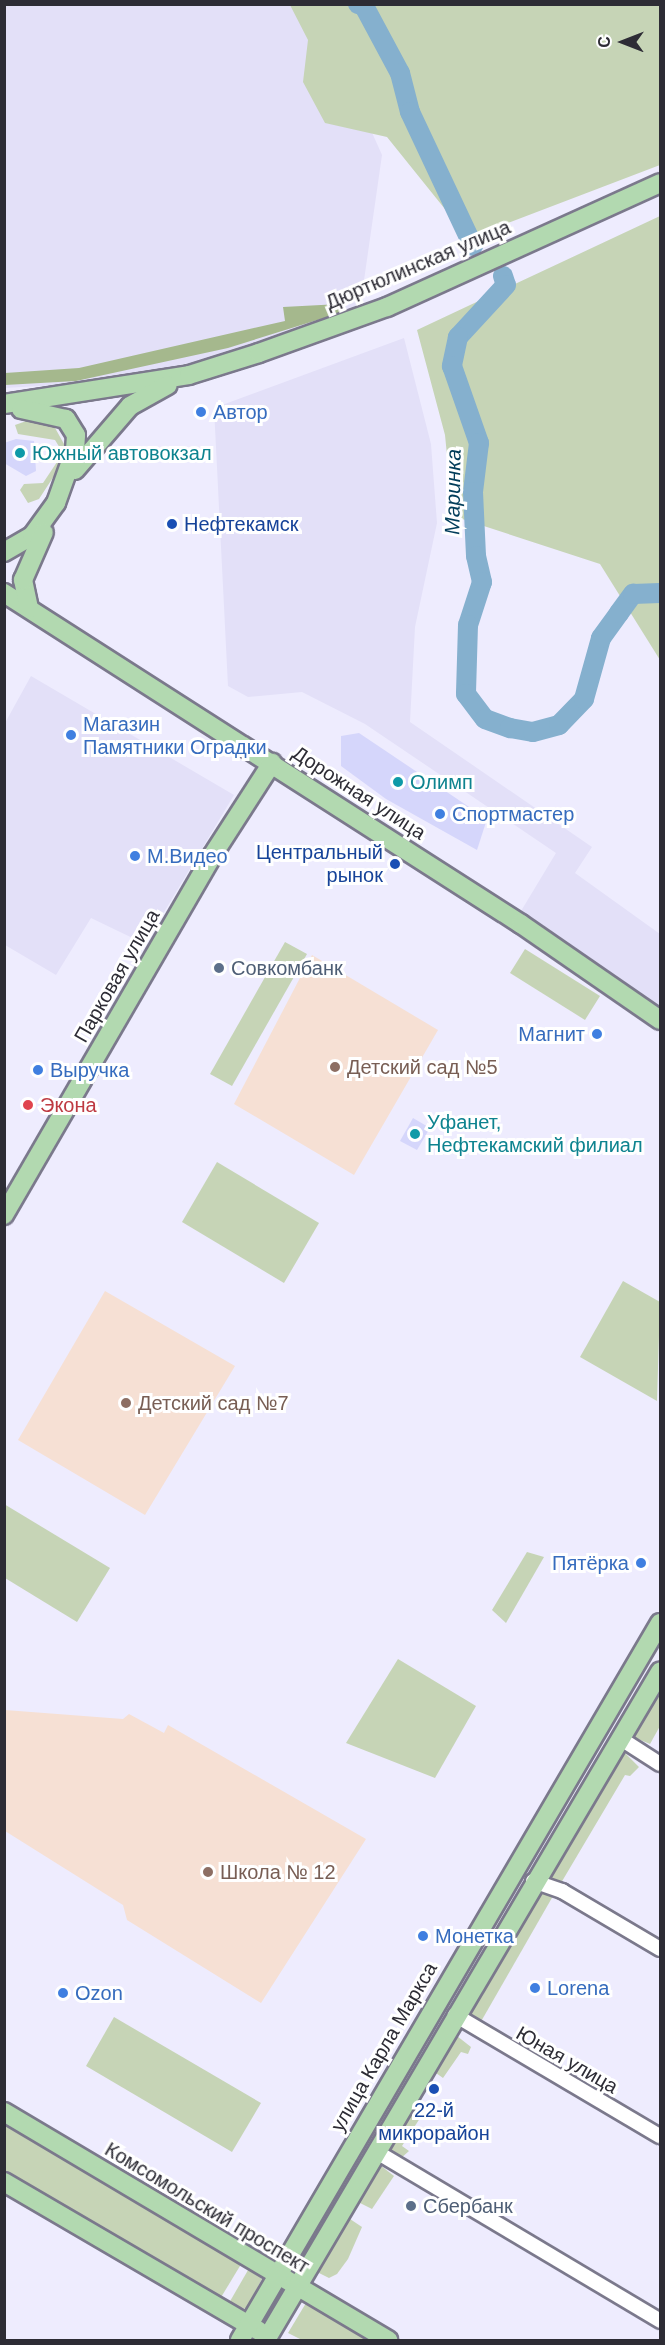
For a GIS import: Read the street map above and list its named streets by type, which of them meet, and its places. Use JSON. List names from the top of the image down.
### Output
{
  "streets": {
    "main road": [
      "Дюртюлинская улица",
      "Дорожная улица",
      "Парковая улица",
      "улица Карла Маркса",
      "Комсомольский проспект"
    ],
    "street": ["Юная улица"]
  },
  "crossings": [
    ["Дорожная улица", "Парковая улица"],
    ["улица Карла Маркса", "Комсомольский проспект"]
  ],
  "water": ["Маринка"],
  "places": [
    "Автор",
    "Южный автовокзал",
    "Нефтекамск",
    "Магазин Памятники Оградки",
    "Олимп",
    "Спортмастер",
    "М.Видео",
    "Центральный рынок",
    "Совкомбанк",
    "Магнит",
    "Детский сад №5",
    "Выручка",
    "Экона",
    "Уфанет, Нефтекамский филиал",
    "Детский сад №7",
    "Пятёрка",
    "Школа № 12",
    "Монетка",
    "Lorena",
    "Ozon",
    "22-й микрорайон",
    "Сбербанк"
  ],
  "north": "left"
}
